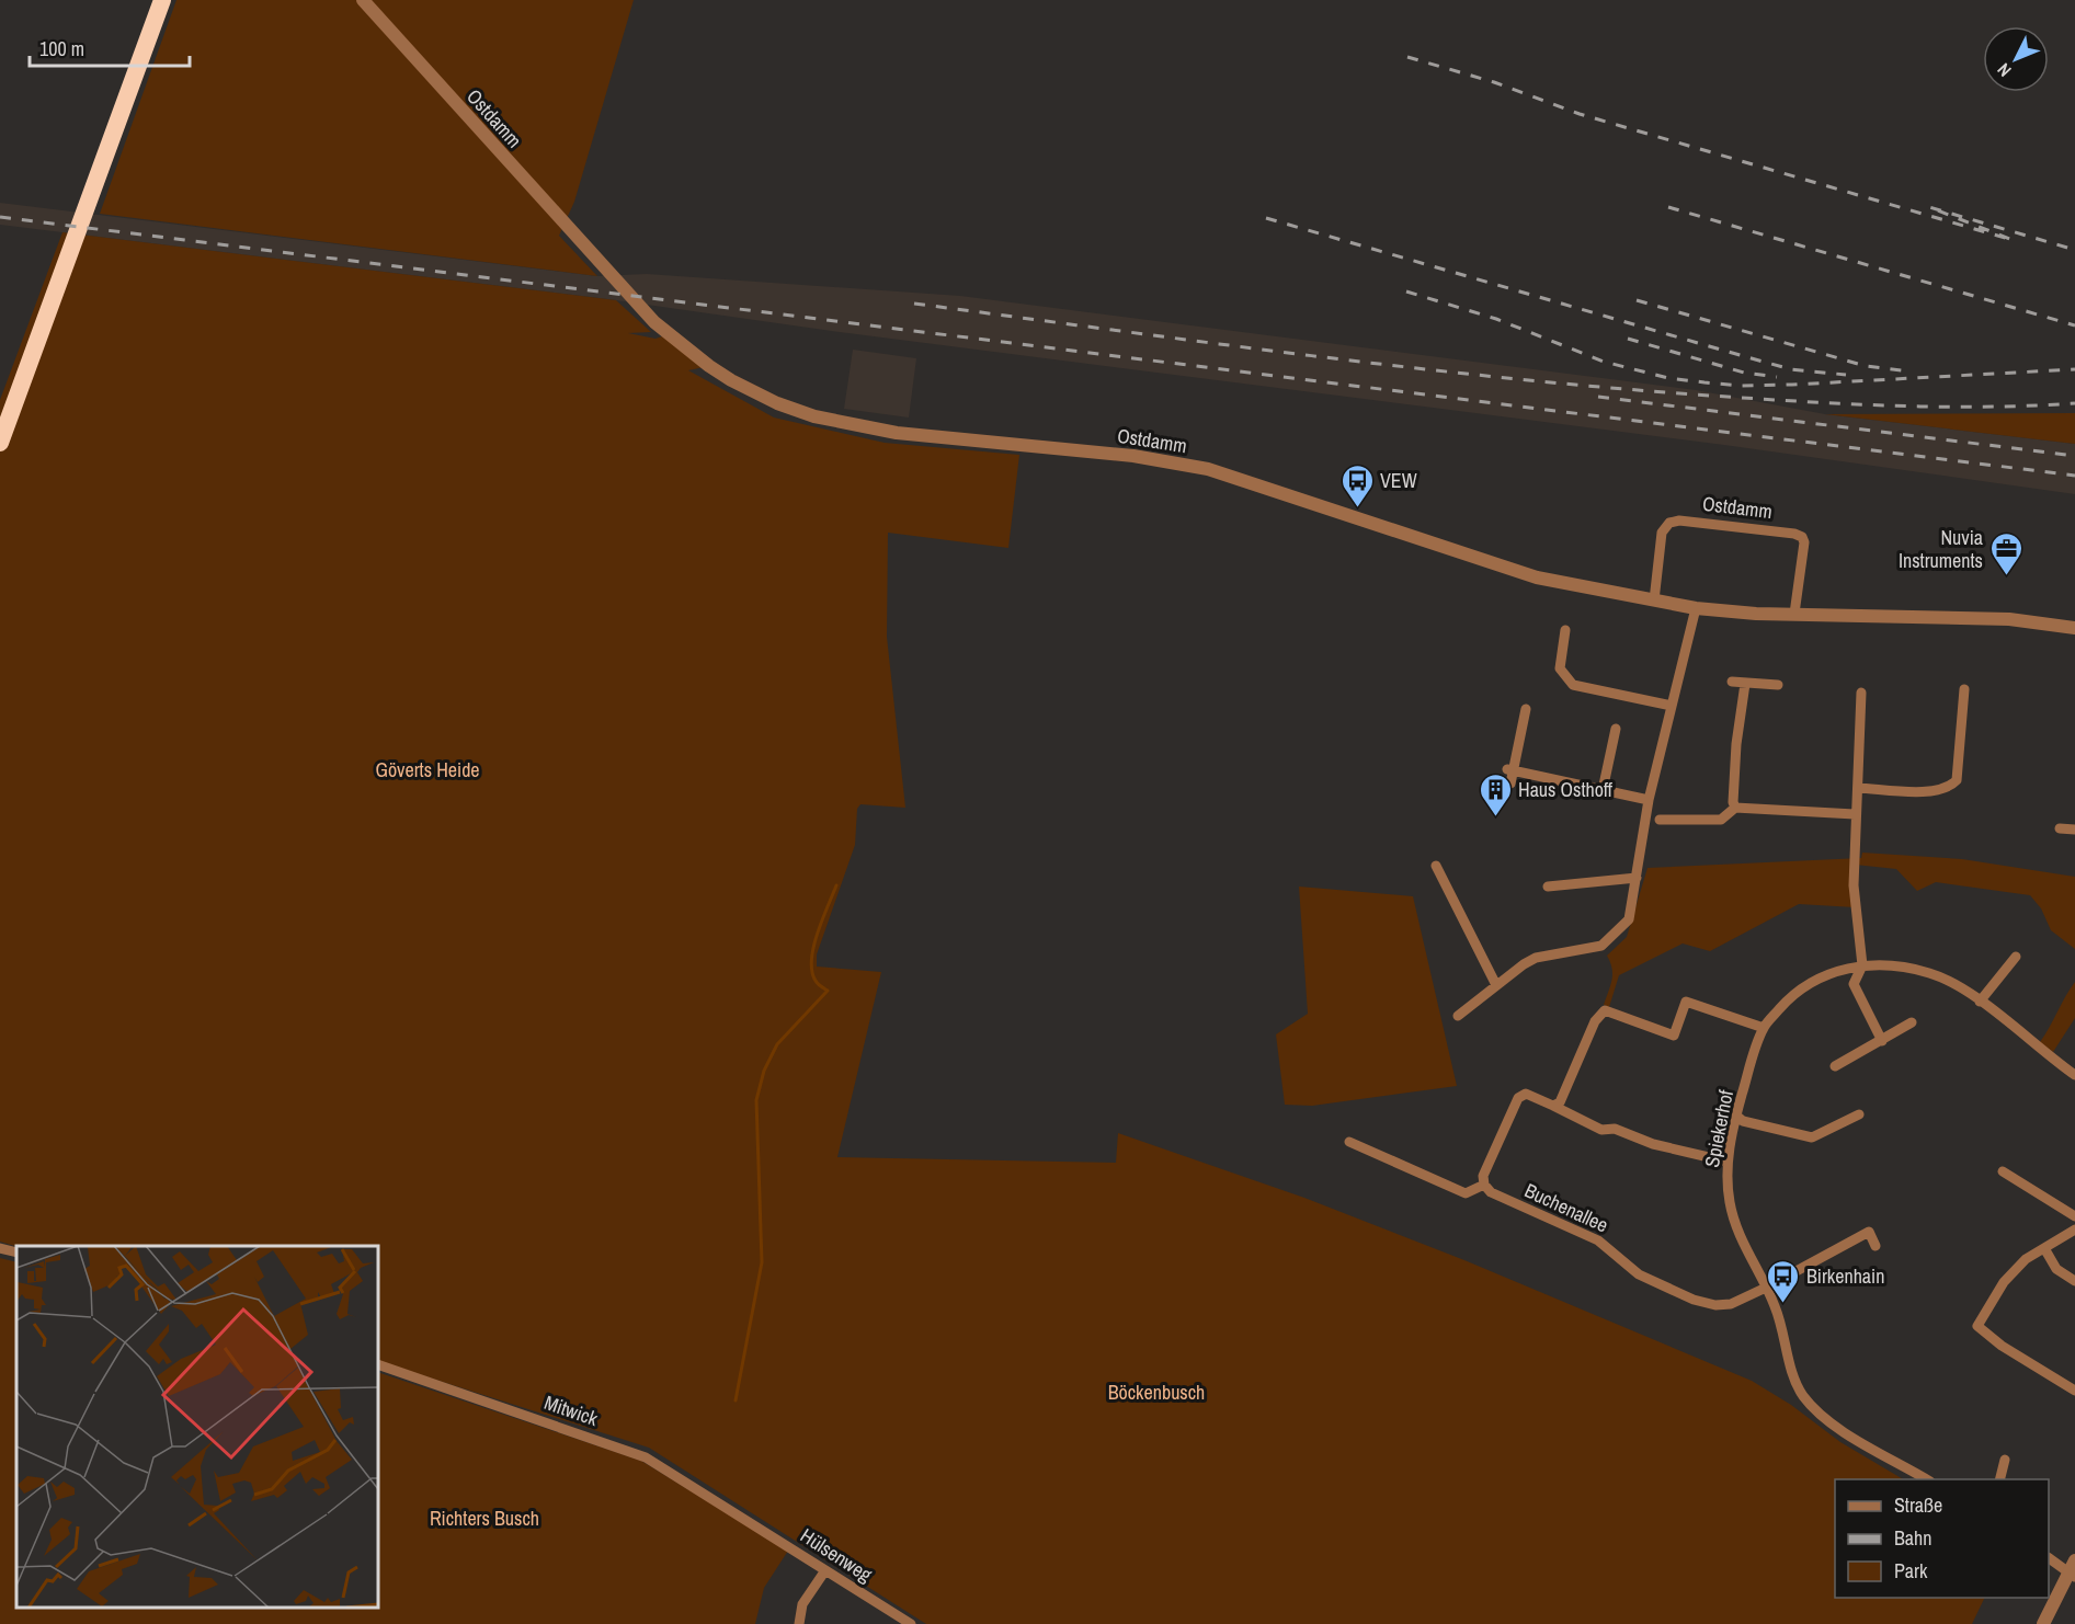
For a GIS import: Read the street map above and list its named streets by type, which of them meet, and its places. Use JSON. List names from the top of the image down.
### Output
{
  "streets": {
    "street": [
      "Ostdamm",
      "Spiekerhof",
      "Buchenallee",
      "Mitwick",
      "Hülsenweg"
    ]
  },
  "crossings": [
    ["Spiekerhof", "Buchenallee"],
    ["Mitwick", "Hülsenweg"]
  ],
  "parks": ["Göverts Heide", "Böckenbusch", "Richters Busch"],
  "places": {
    "bus stop": ["VEW", "Birkenhain"],
    "office": ["Nuvia Instruments"],
    "building": ["Haus Osthoff"]
  },
  "legend": ["Straße", "Bahn", "Park"],
  "scale_bar": "100 m",
  "north": "bottom left"
}
